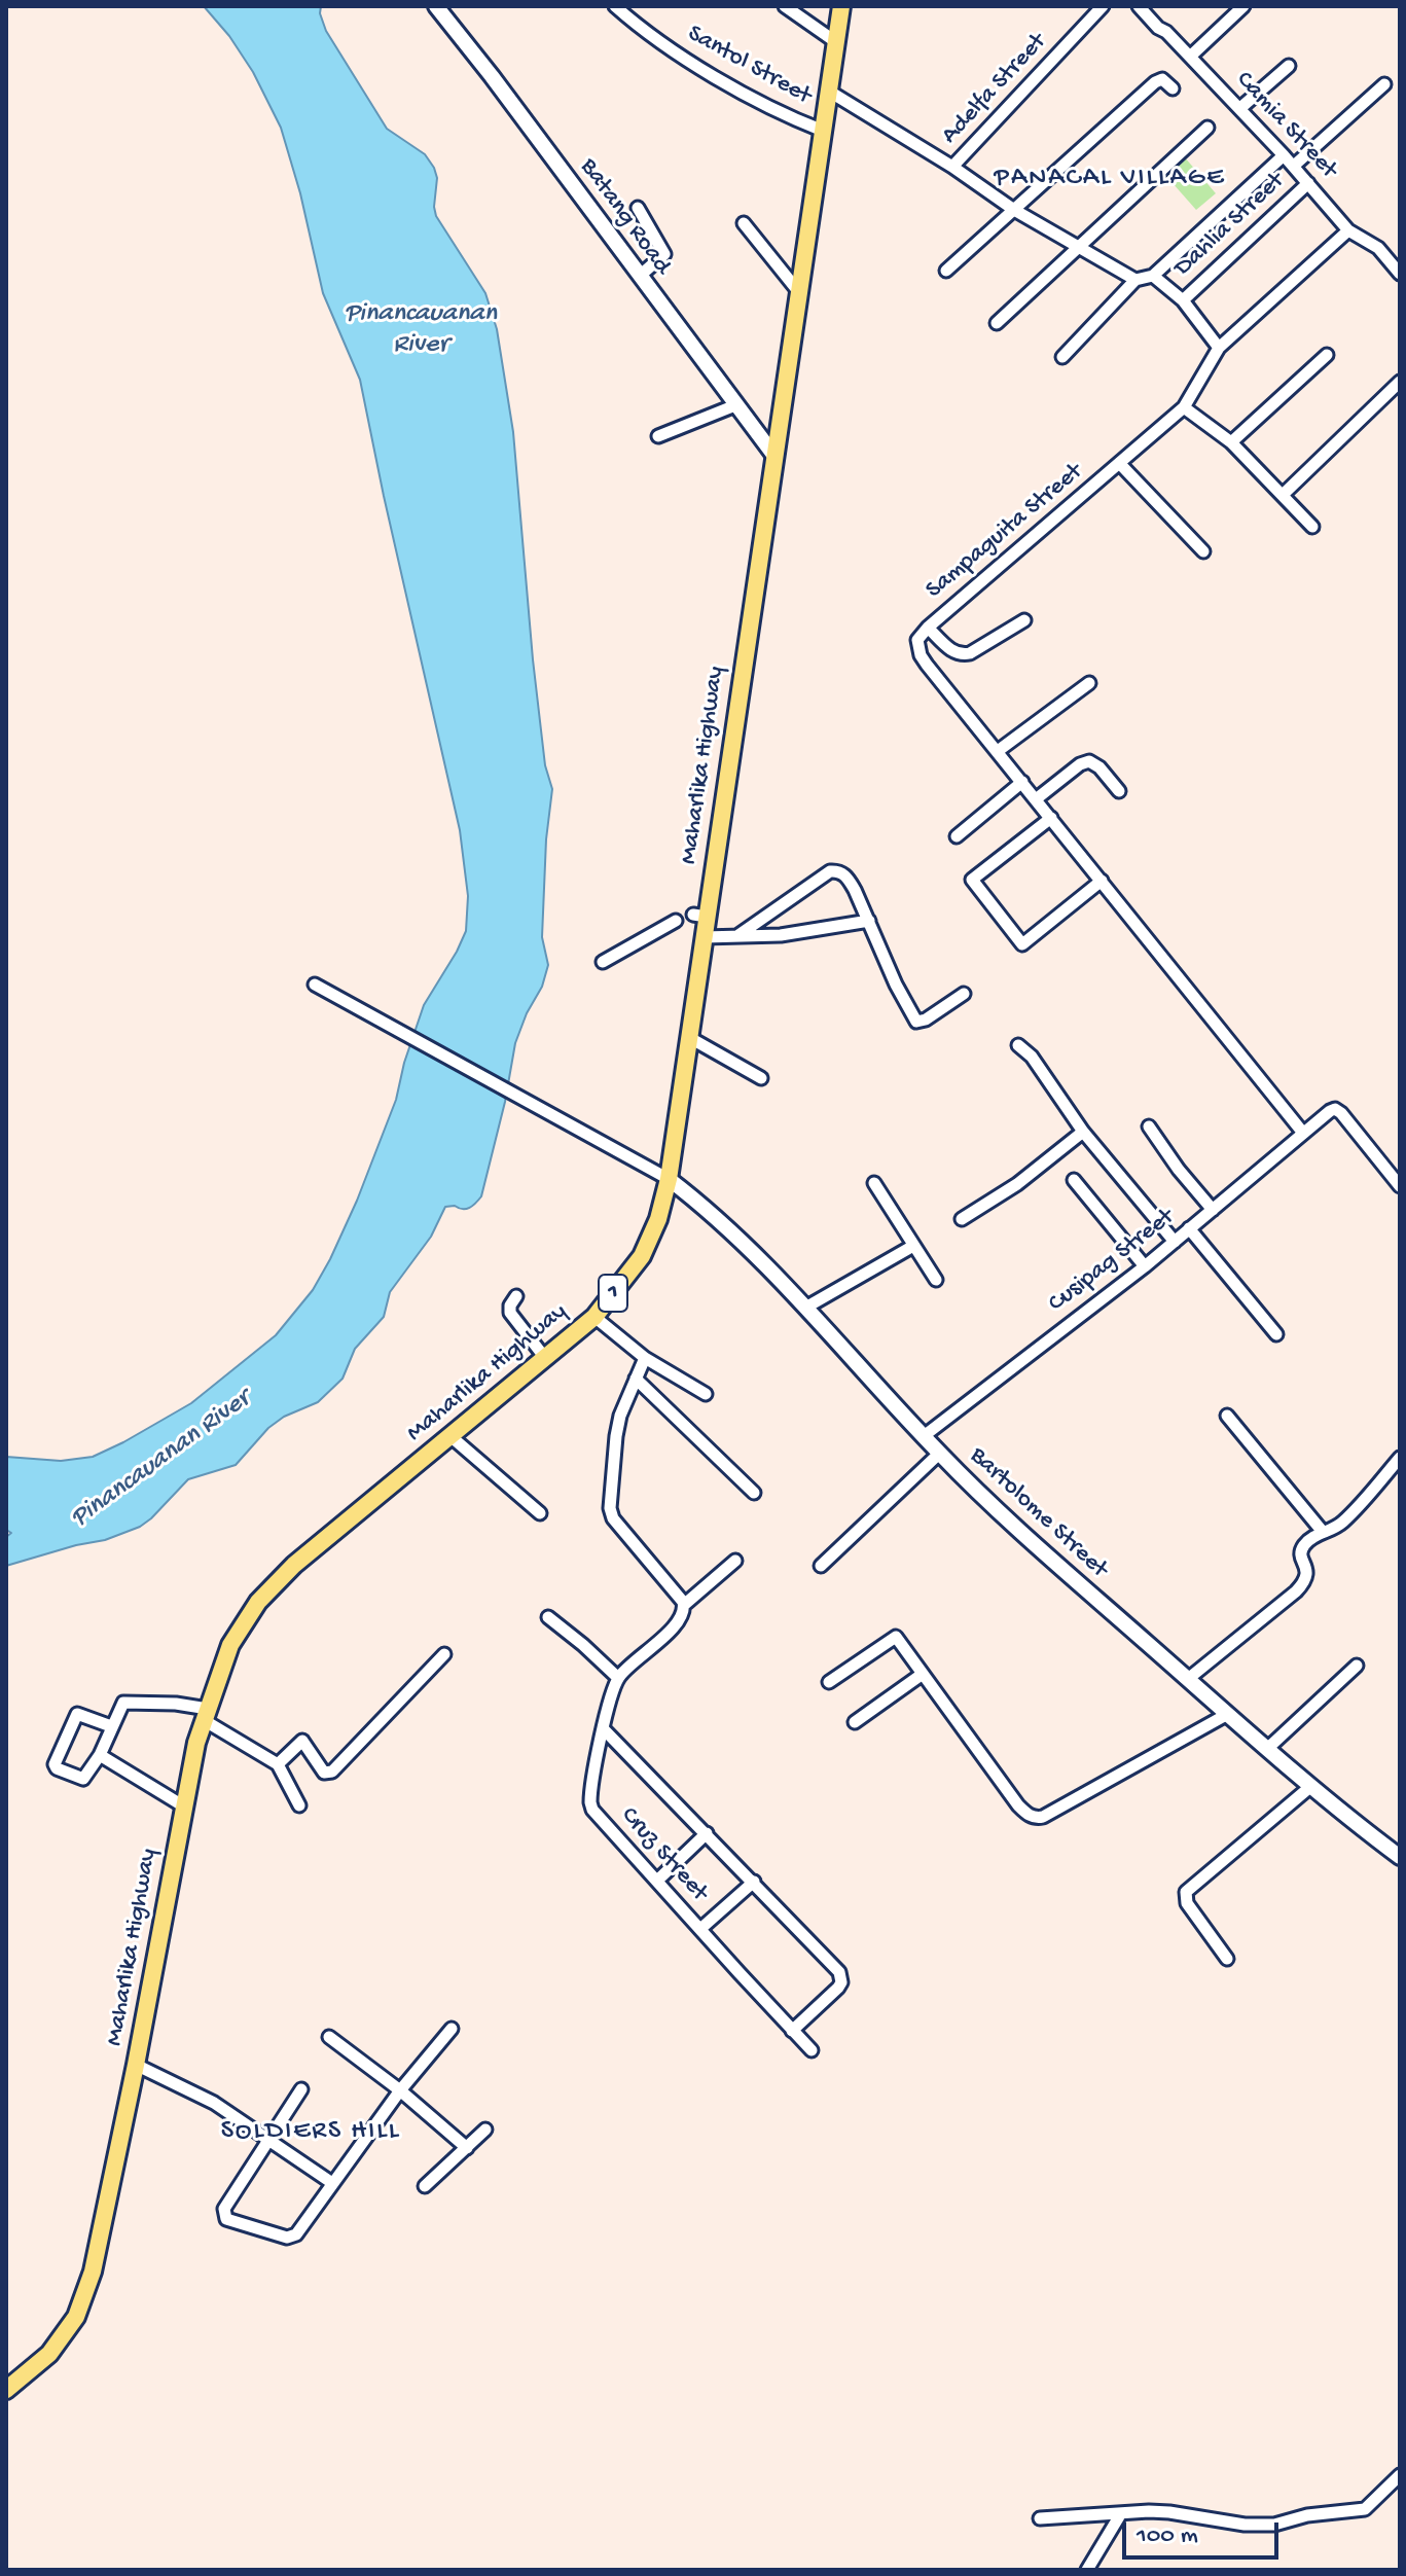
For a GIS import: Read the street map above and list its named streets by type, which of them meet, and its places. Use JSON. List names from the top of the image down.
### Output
{
  "streets": {
    "main road": ["Maharlika Highway", "1"],
    "street": [
      "Santol Street",
      "Adelfa Street",
      "Camia Street",
      "Batang Road",
      "Dahlia Street",
      "Sampaguita Street",
      "Cusipag Street",
      "Bartolome Street",
      "Cruz Street"
    ]
  },
  "crossings": [
    ["Santol Street", "Maharlika Highway"],
    ["Camia Street", "Dahlia Street"],
    ["Camia Street", "Sampaguita Street"],
    ["Batang Road", "Maharlika Highway"],
    ["Sampaguita Street", "Cusipag Street"],
    ["Maharlika Highway", "Bartolome Street"],
    ["Cusipag Street", "Bartolome Street"]
  ],
  "districts": ["PANACAL VILLAGE", "SOLDIERS HILL"],
  "water": ["Pinancauanan River"],
  "scale_bar": "100 m"
}
